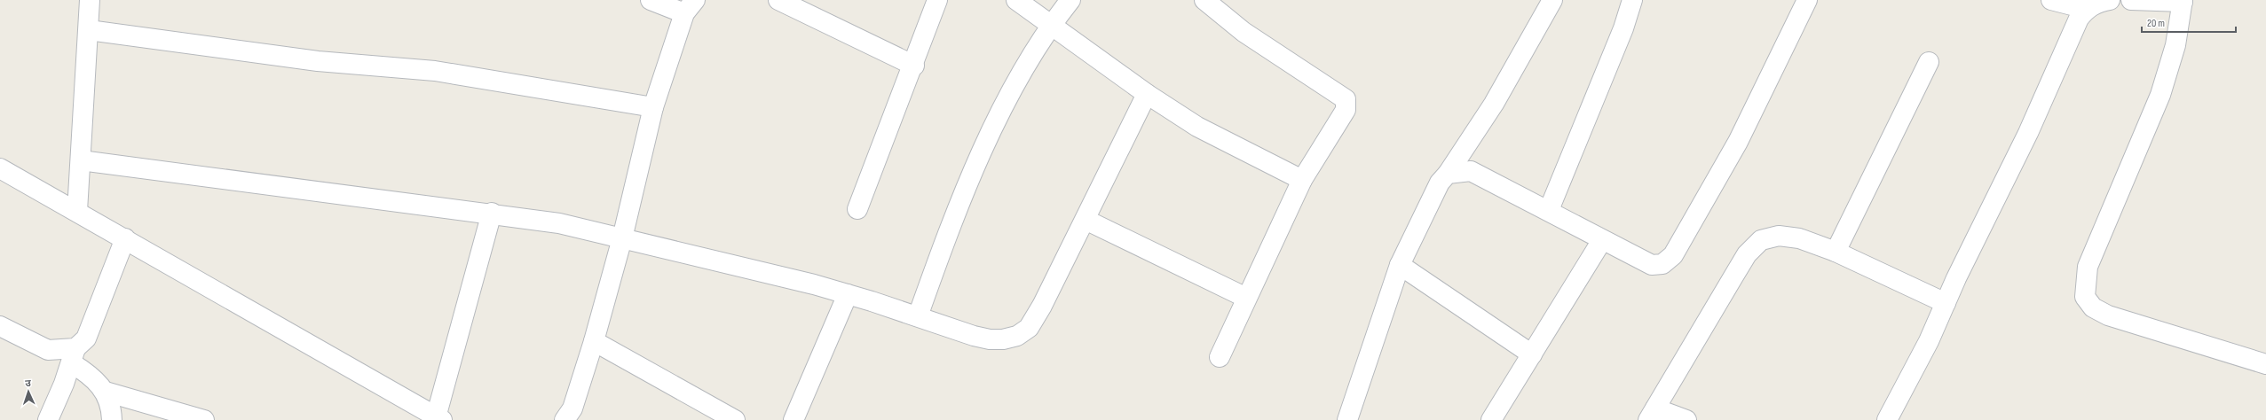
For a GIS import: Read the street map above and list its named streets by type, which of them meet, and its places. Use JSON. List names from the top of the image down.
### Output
{
  "scale_bar": "20 m",
  "north": "top"
}
